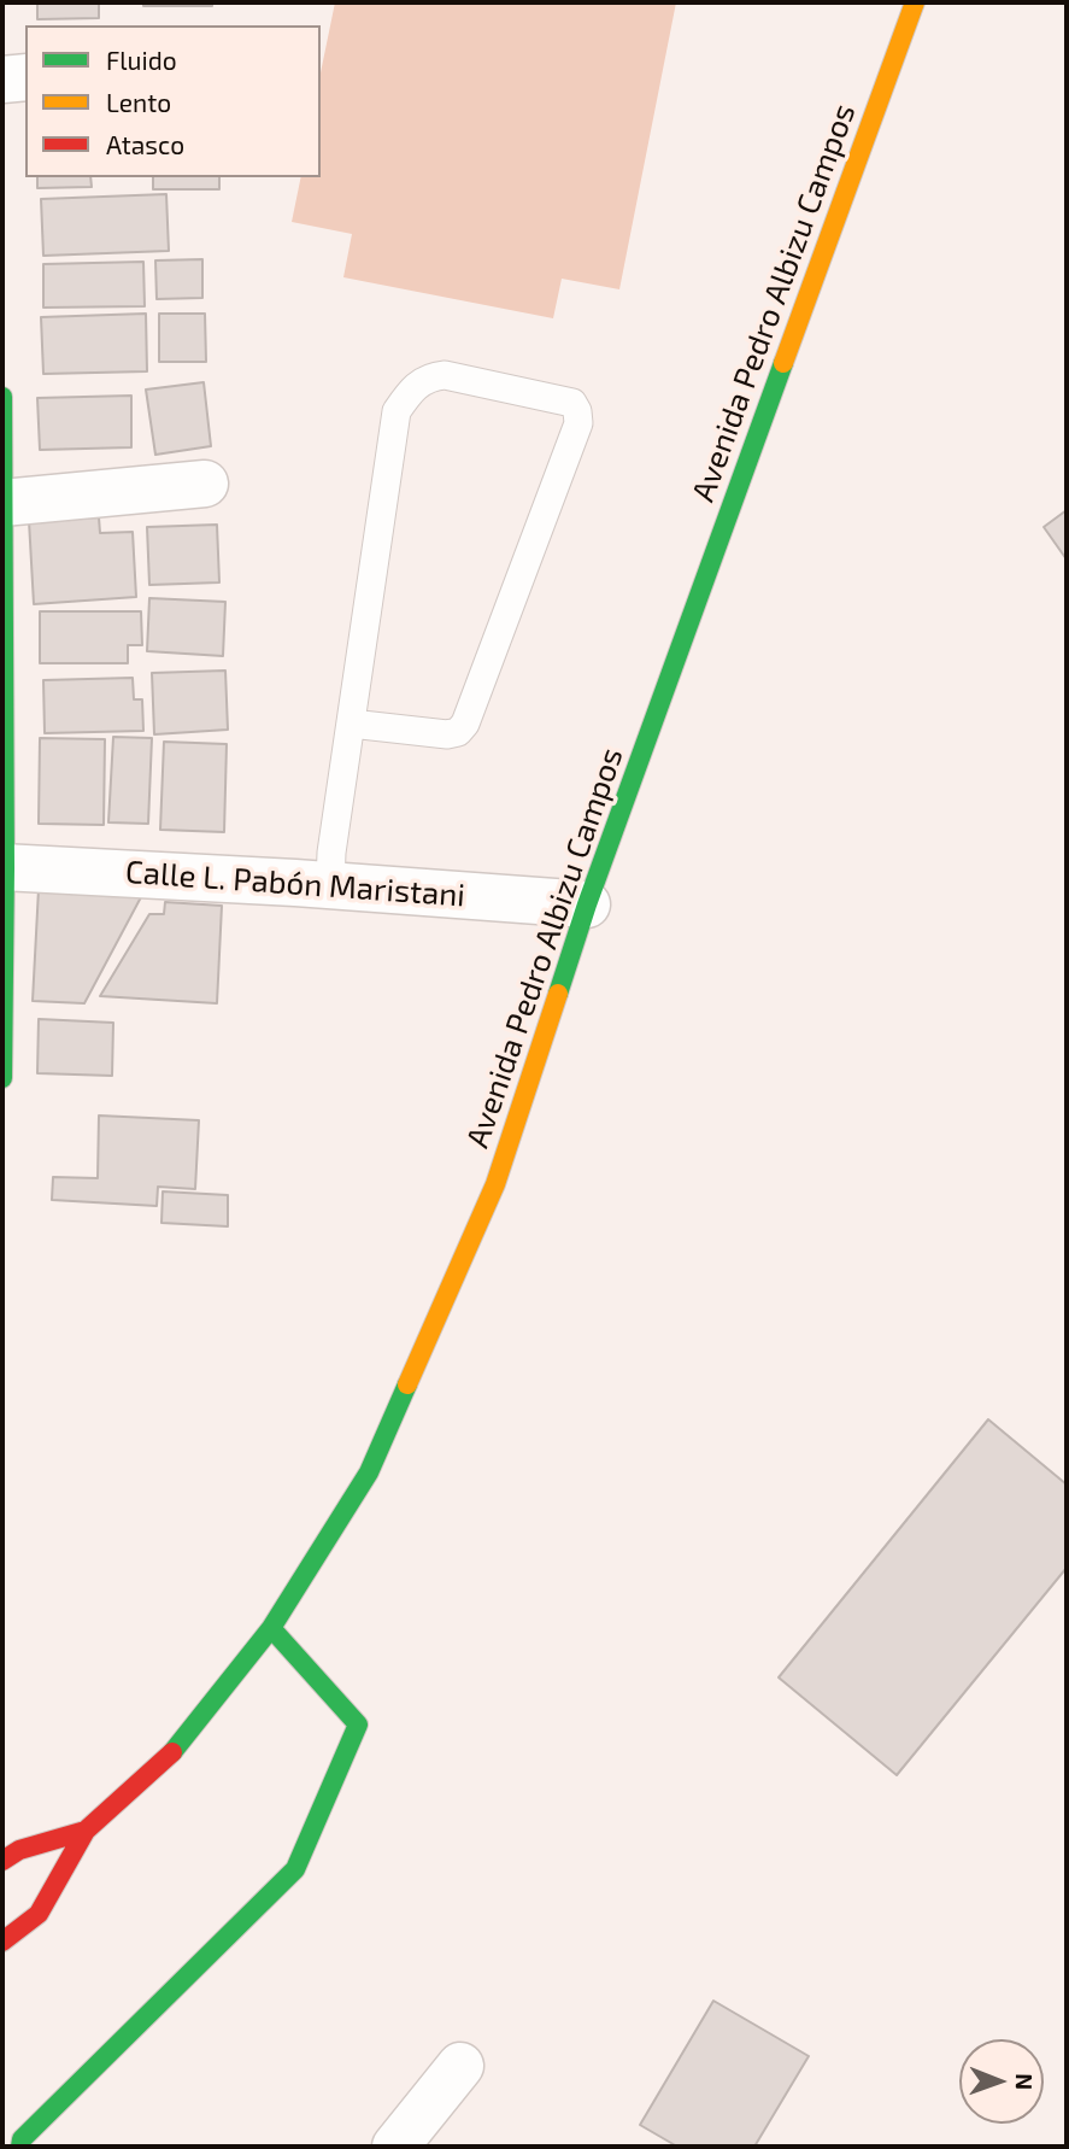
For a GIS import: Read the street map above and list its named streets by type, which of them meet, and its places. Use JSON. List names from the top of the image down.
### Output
{
  "streets": {
    "main road": ["Avenida Pedro Albizu Campos"],
    "street": ["Calle L. Pabón Maristani"]
  },
  "crossings": [
    ["Avenida Pedro Albizu Campos", "Calle L. Pabón Maristani"]
  ],
  "legend": ["Fluido", "Lento", "Atasco"],
  "north": "right"
}
